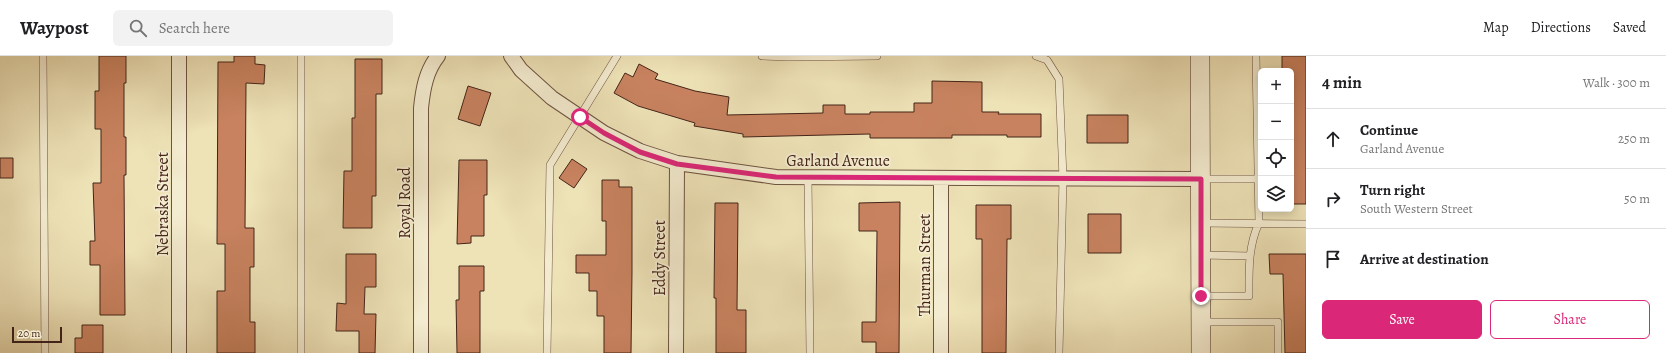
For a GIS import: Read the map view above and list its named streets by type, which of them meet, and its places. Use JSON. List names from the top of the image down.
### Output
{
  "streets": {
    "street": [
      "Garland Avenue",
      "Royal Road",
      "Nebraska Street",
      "Eddy Street",
      "Thurman Street"
    ]
  },
  "crossings": [
    ["Garland Avenue", "Eddy Street"],
    ["Garland Avenue", "Thurman Street"]
  ],
  "scale_bar": "20 m",
  "page": {
    "header": "Waypost",
    "search": "Search here",
    "nav": ["Map", "Directions", "Saved"],
    "heading": ["4 min", "Walk · 300 m"],
    "map_buttons": ["+", "−"],
    "list": [
      ["Continue", "Garland Avenue", "250 m"],
      ["Turn right", "South Western Street", "50 m"],
      "Arrive at destination"
    ],
    "buttons": ["Save", "Share"],
    "scale": "20 m"
  }
}
